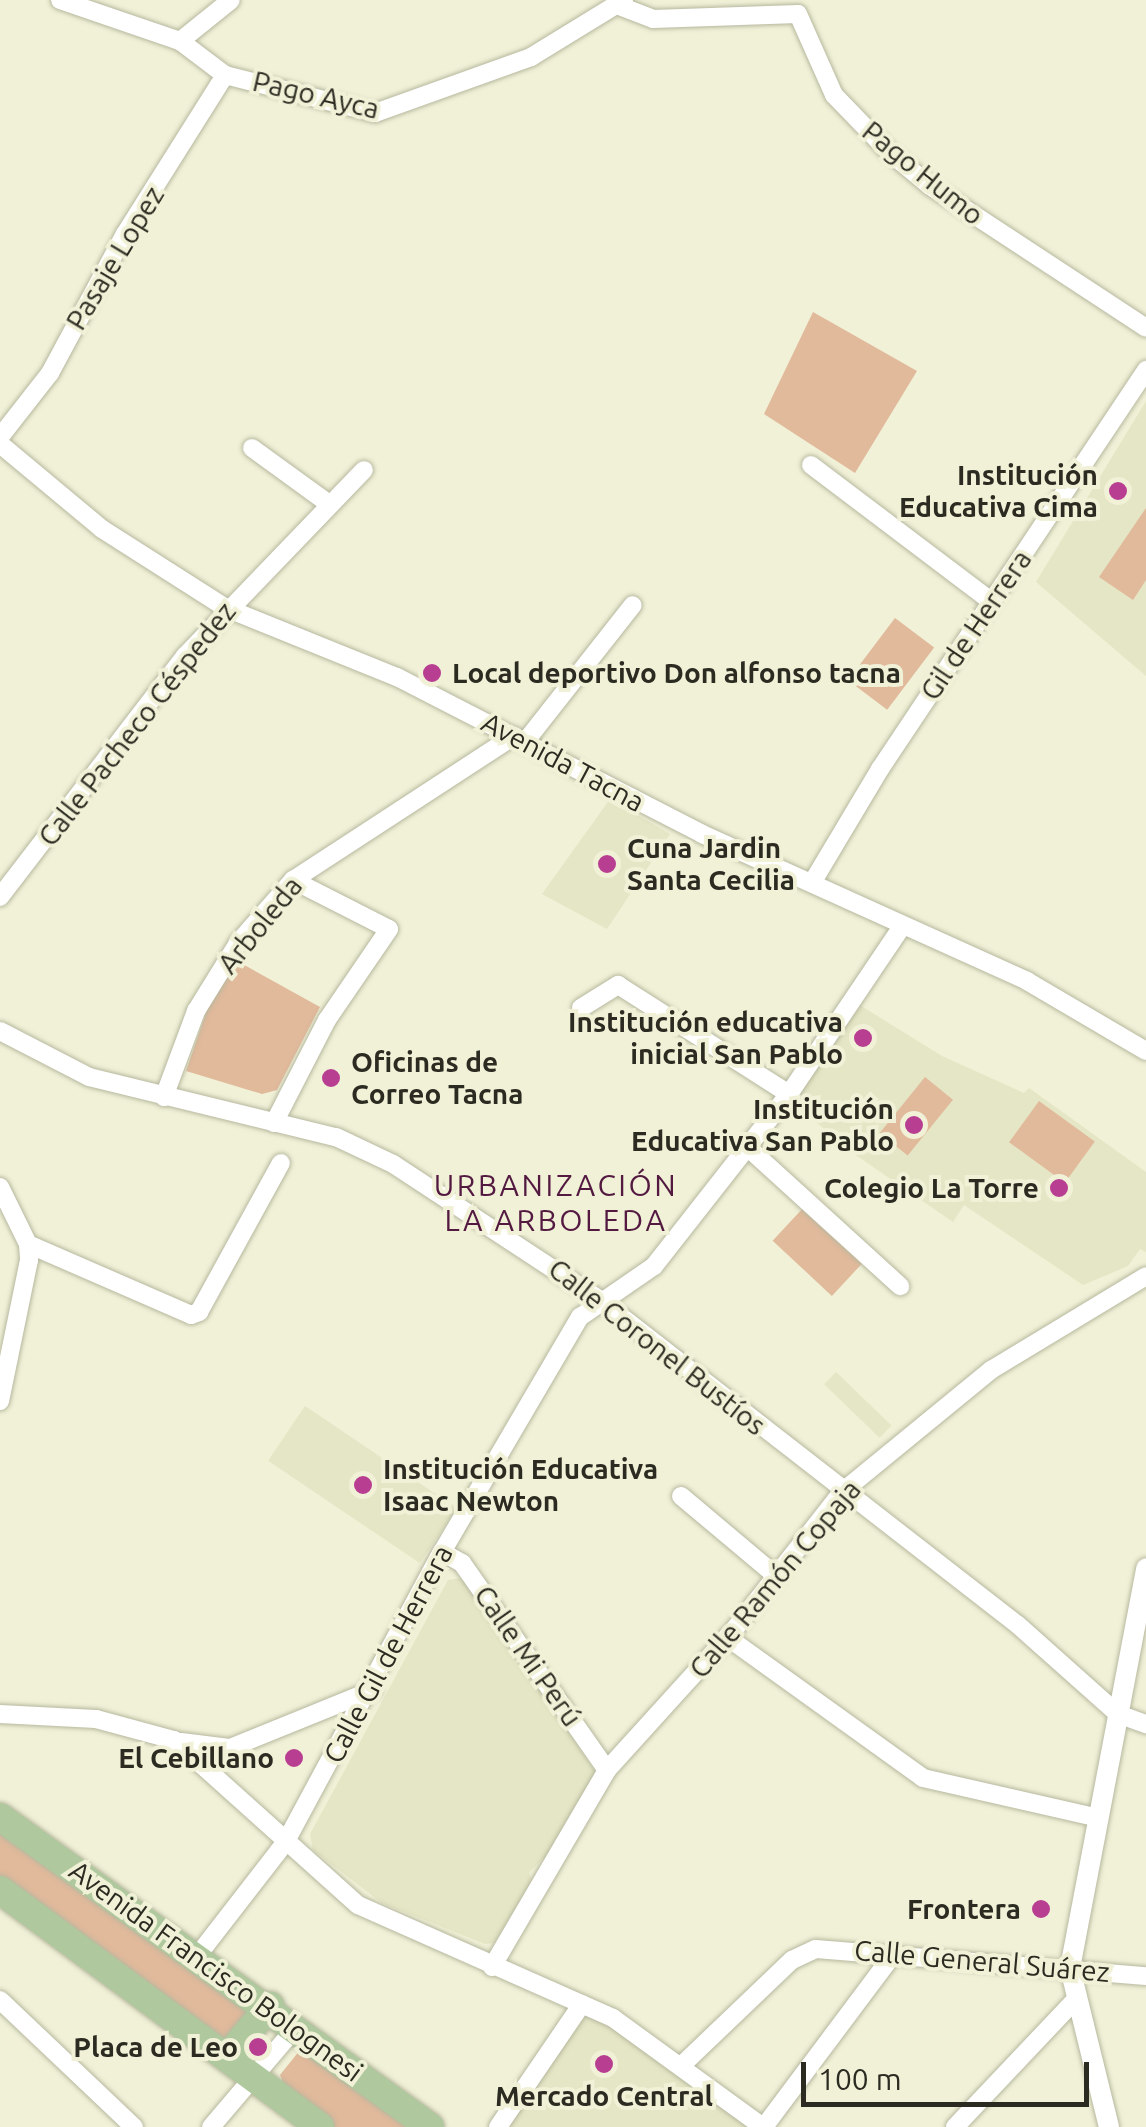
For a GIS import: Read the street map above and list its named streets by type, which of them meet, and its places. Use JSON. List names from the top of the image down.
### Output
{
  "streets": {
    "main road": ["Avenida Francisco Bolognesi"],
    "street": [
      "Pago Ayca",
      "Pago Humo",
      "Pasaje Lopez",
      "Gil de Herrera",
      "Calle Pacheco Céspedez",
      "Avenida Tacna",
      "Arboleda",
      "Calle Coronel Bustíos",
      "Calle Ramón Copaja",
      "Calle Gil de Herrera",
      "Calle Mi Perú",
      "Calle General Suárez"
    ]
  },
  "crossings": [
    ["Pago Ayca", "Pago Humo"],
    ["Pago Ayca", "Pasaje Lopez"],
    ["Pasaje Lopez", "Avenida Tacna"],
    ["Gil de Herrera", "Avenida Tacna"],
    ["Calle Pacheco Céspedez", "Avenida Tacna"],
    ["Avenida Tacna", "Arboleda"],
    ["Avenida Tacna", "Calle Gil de Herrera"],
    ["Arboleda", "Calle Coronel Bustíos"],
    ["Calle Coronel Bustíos", "Calle Ramón Copaja"],
    ["Calle Coronel Bustíos", "Calle Gil de Herrera"],
    ["Calle Ramón Copaja", "Calle Mi Perú"],
    ["Calle Gil de Herrera", "Calle Mi Perú"],
    ["Calle Gil de Herrera", "Avenida Francisco Bolognesi"]
  ],
  "districts": ["URBANIZACIÓN LA ARBOLEDA"],
  "places": [
    "Institución Educativa Cima",
    "Local deportivo Don alfonso tacna",
    "Cuna Jardin Santa Cecilia",
    "Institución educativa inicial San Pablo",
    "Oficinas de Correo Tacna",
    "Institución Educativa San Pablo",
    "Colegio La Torre",
    "Institución Educativa Isaac Newton",
    "El Cebillano",
    "Frontera",
    "Placa de Leo",
    "Mercado Central"
  ],
  "scale_bar": "100 m"
}
